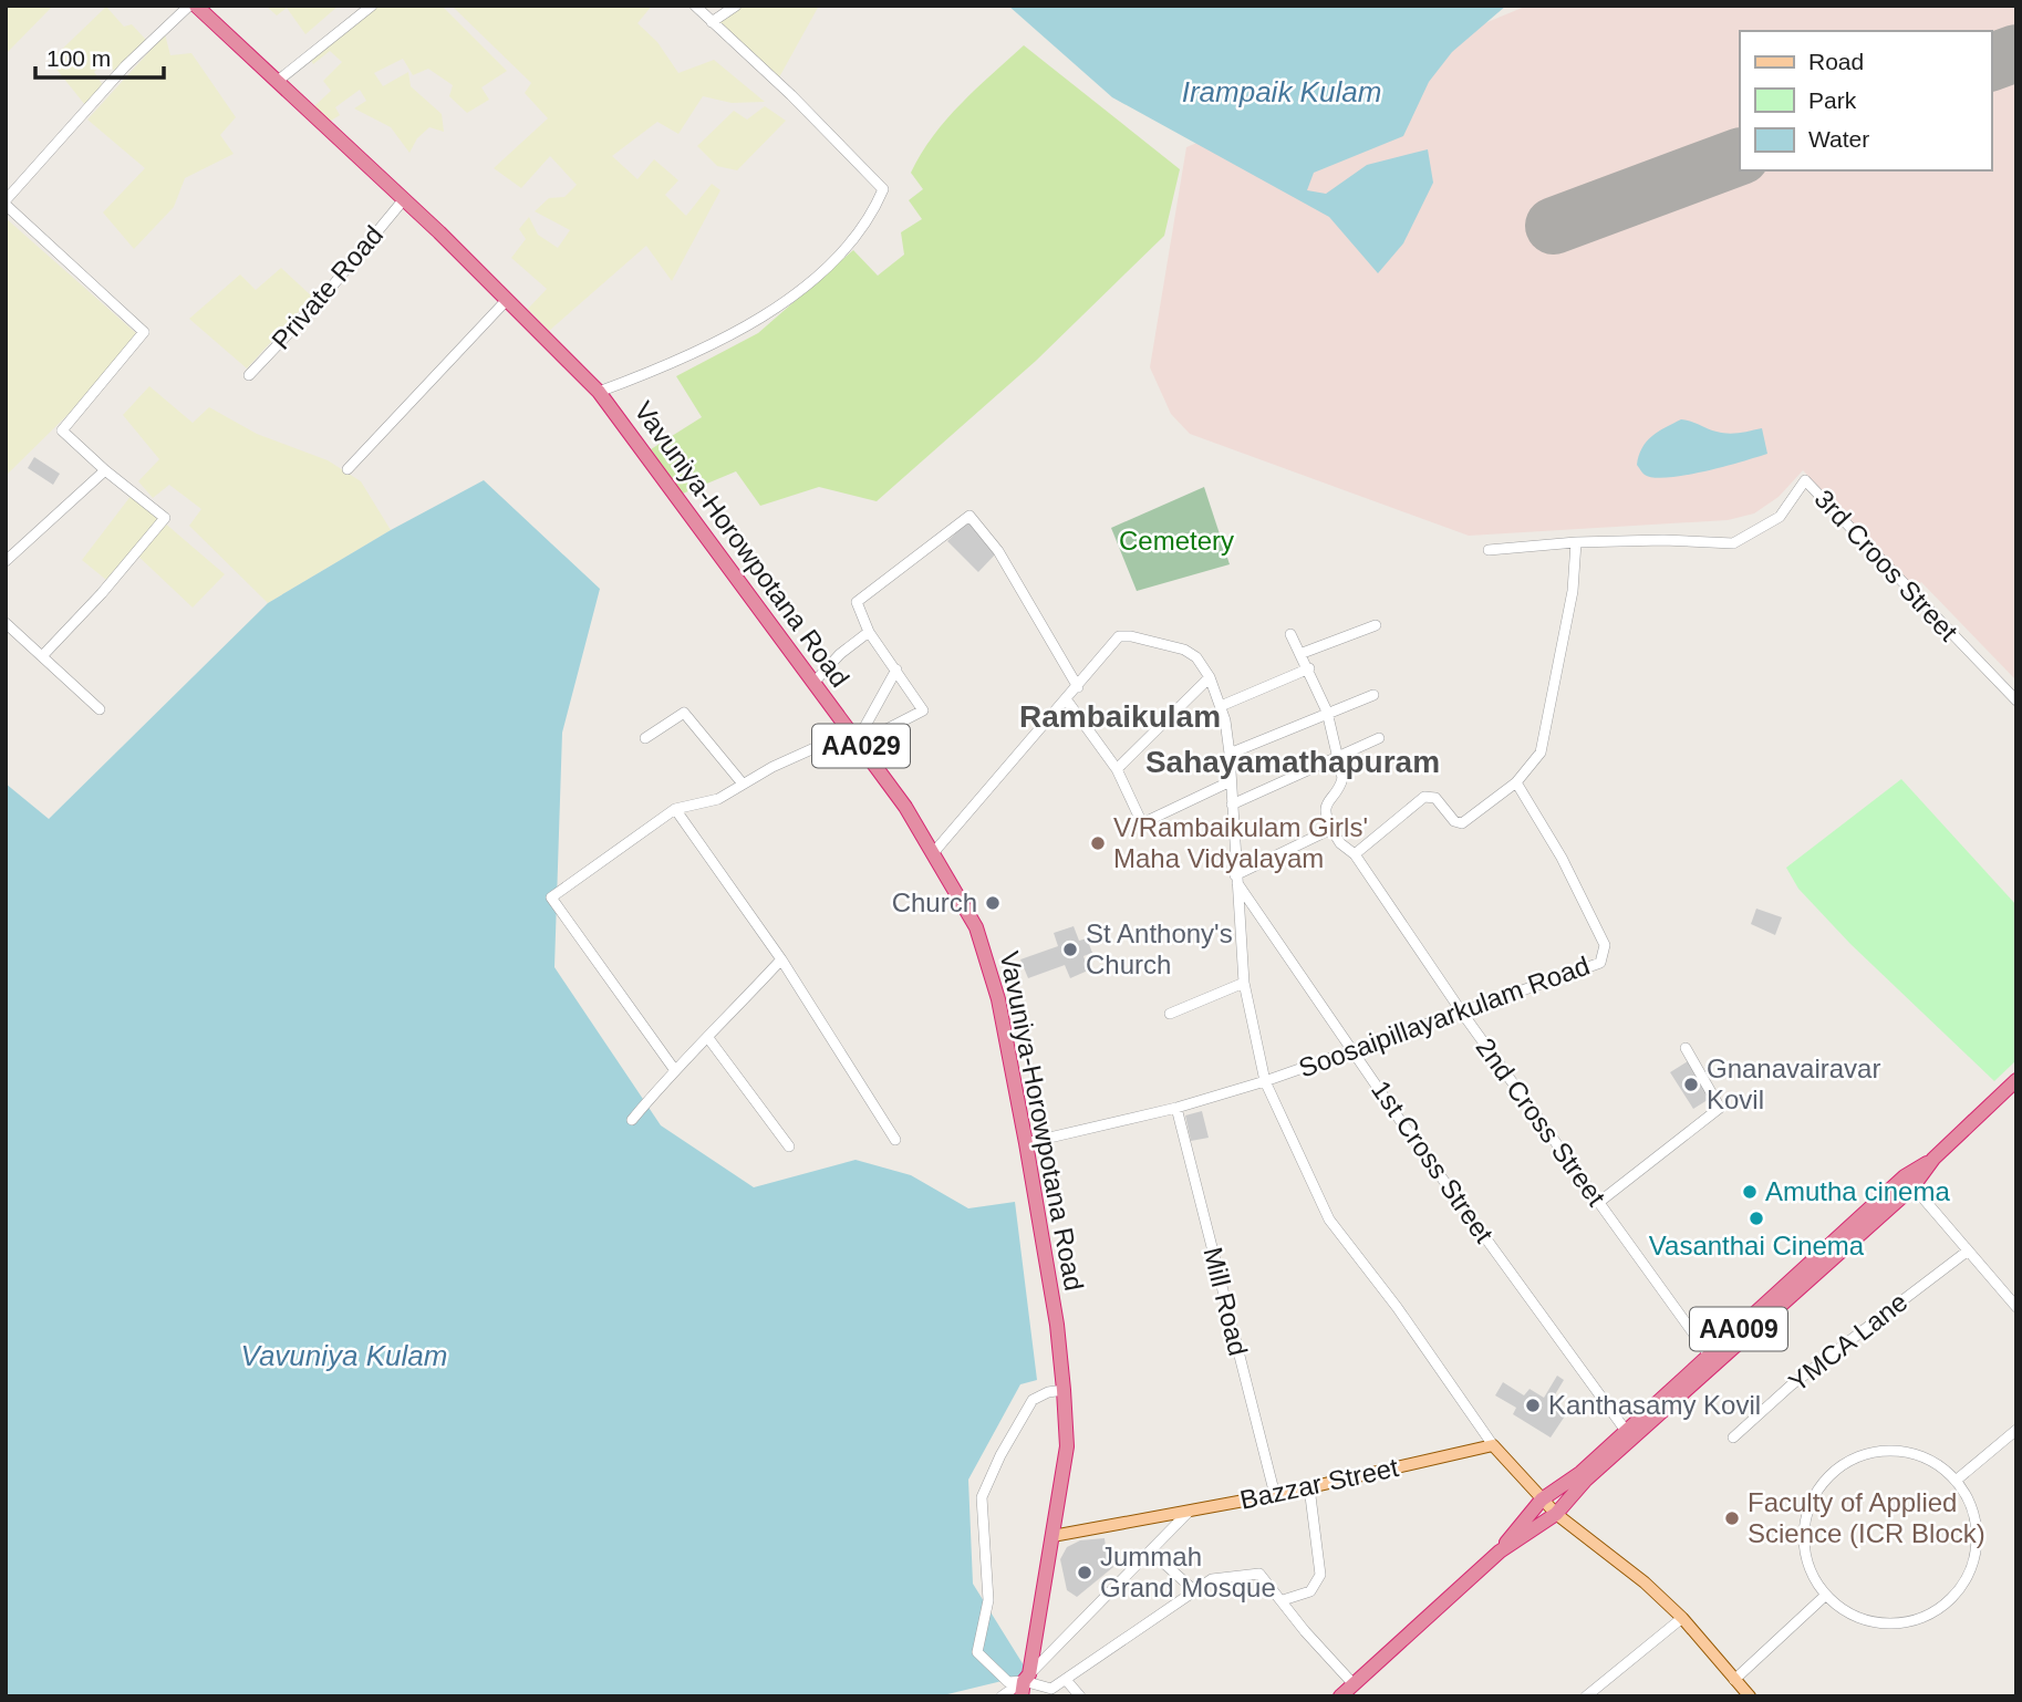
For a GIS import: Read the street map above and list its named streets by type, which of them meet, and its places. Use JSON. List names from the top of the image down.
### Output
{
  "streets": {
    "highway": ["Vavuniya-Horowpotana Road", "AA029", "AA009"],
    "main road": ["Bazzar Street"],
    "street": [
      "Private Road",
      "3rd Croos Street",
      "Soosaipillayarkulam Road",
      "2nd Cross Street",
      "1st Cross Street",
      "Mill Road",
      "YMCA Lane"
    ]
  },
  "crossings": [
    ["Private Road", "Vavuniya-Horowpotana Road"],
    ["Vavuniya-Horowpotana Road", "Soosaipillayarkulam Road"],
    ["Vavuniya-Horowpotana Road", "Bazzar Street"],
    ["Soosaipillayarkulam Road", "2nd Cross Street"],
    ["Soosaipillayarkulam Road", "1st Cross Street"],
    ["Soosaipillayarkulam Road", "Mill Road"],
    ["2nd Cross Street", "AA009"],
    ["1st Cross Street", "AA009"],
    ["Mill Road", "Bazzar Street"]
  ],
  "districts": ["Rambaikulam", "Sahayamathapuram"],
  "water": ["Irampaik Kulam", "Vavuniya Kulam"],
  "parks": ["Cemetery"],
  "places": [
    "V/Rambaikulam Girls' Maha Vidyalayam",
    "Church",
    "St Anthony's Church",
    "Gnanavairavar Kovil",
    "Amutha cinema",
    "Vasanthai Cinema",
    "Kanthasamy Kovil",
    "Faculty of Applied Science (ICR Block)",
    "Jummah Grand Mosque"
  ],
  "legend": ["Road", "Park", "Water"],
  "scale_bar": "100 m"
}
